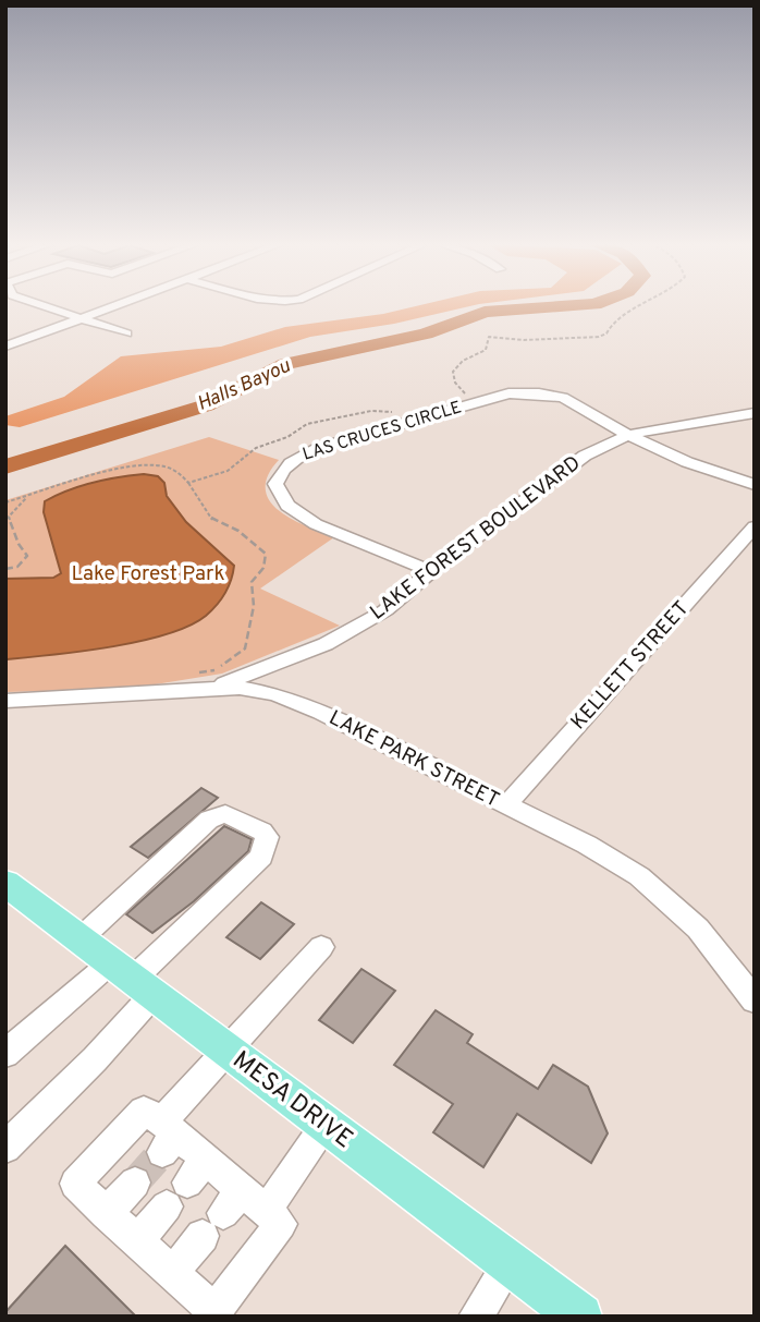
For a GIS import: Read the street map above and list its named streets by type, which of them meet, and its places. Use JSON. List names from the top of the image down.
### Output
{
  "streets": {
    "main road": ["MESA DRIVE"],
    "street": [
      "LAS CRUCES CIRCLE",
      "LAKE FOREST BOULEVARD",
      "KELLETT STREET",
      "LAKE PARK STREET"
    ]
  },
  "crossings": [
    ["LAS CRUCES CIRCLE", "LAKE FOREST BOULEVARD"],
    ["LAKE FOREST BOULEVARD", "LAKE PARK STREET"],
    ["KELLETT STREET", "LAKE PARK STREET"]
  ],
  "water": ["Halls Bayou"],
  "parks": ["Lake Forest Park"]
}
